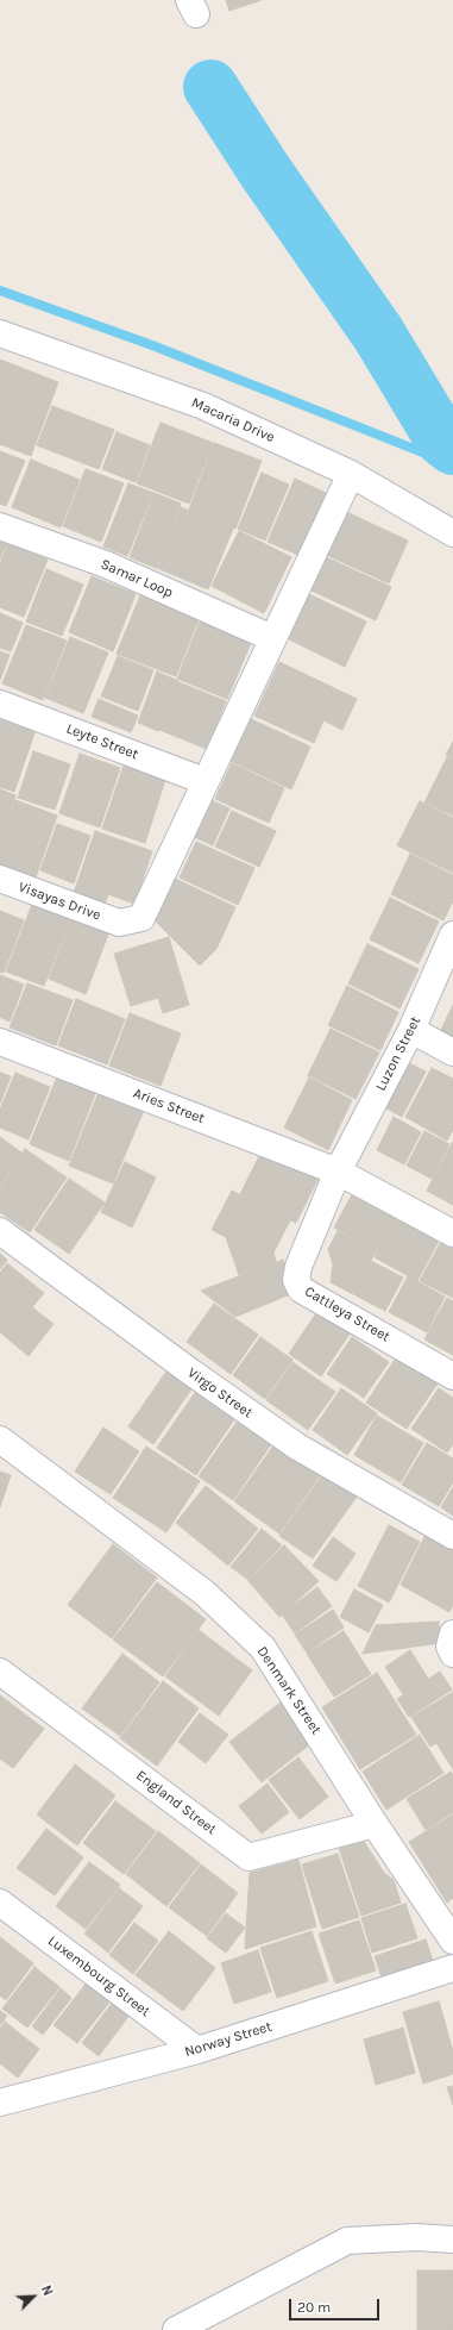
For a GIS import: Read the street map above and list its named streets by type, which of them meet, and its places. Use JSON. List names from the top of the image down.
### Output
{
  "streets": {
    "street": [
      "Macaria Drive",
      "Samar Loop",
      "Leyte Street",
      "Visayas Drive",
      "Luzon Street",
      "Aries Street",
      "Cattleya Street",
      "Virgo Street",
      "Denmark Street",
      "England Street",
      "Luxembourg Street",
      "Norway Street"
    ]
  },
  "crossings": [
    ["Leyte Street", "Visayas Drive"],
    ["Luzon Street", "Aries Street"],
    ["Luzon Street", "Cattleya Street"],
    ["Aries Street", "Cattleya Street"],
    ["Denmark Street", "England Street"],
    ["Luxembourg Street", "Norway Street"]
  ],
  "scale_bar": "20 m",
  "north": "top right"
}
